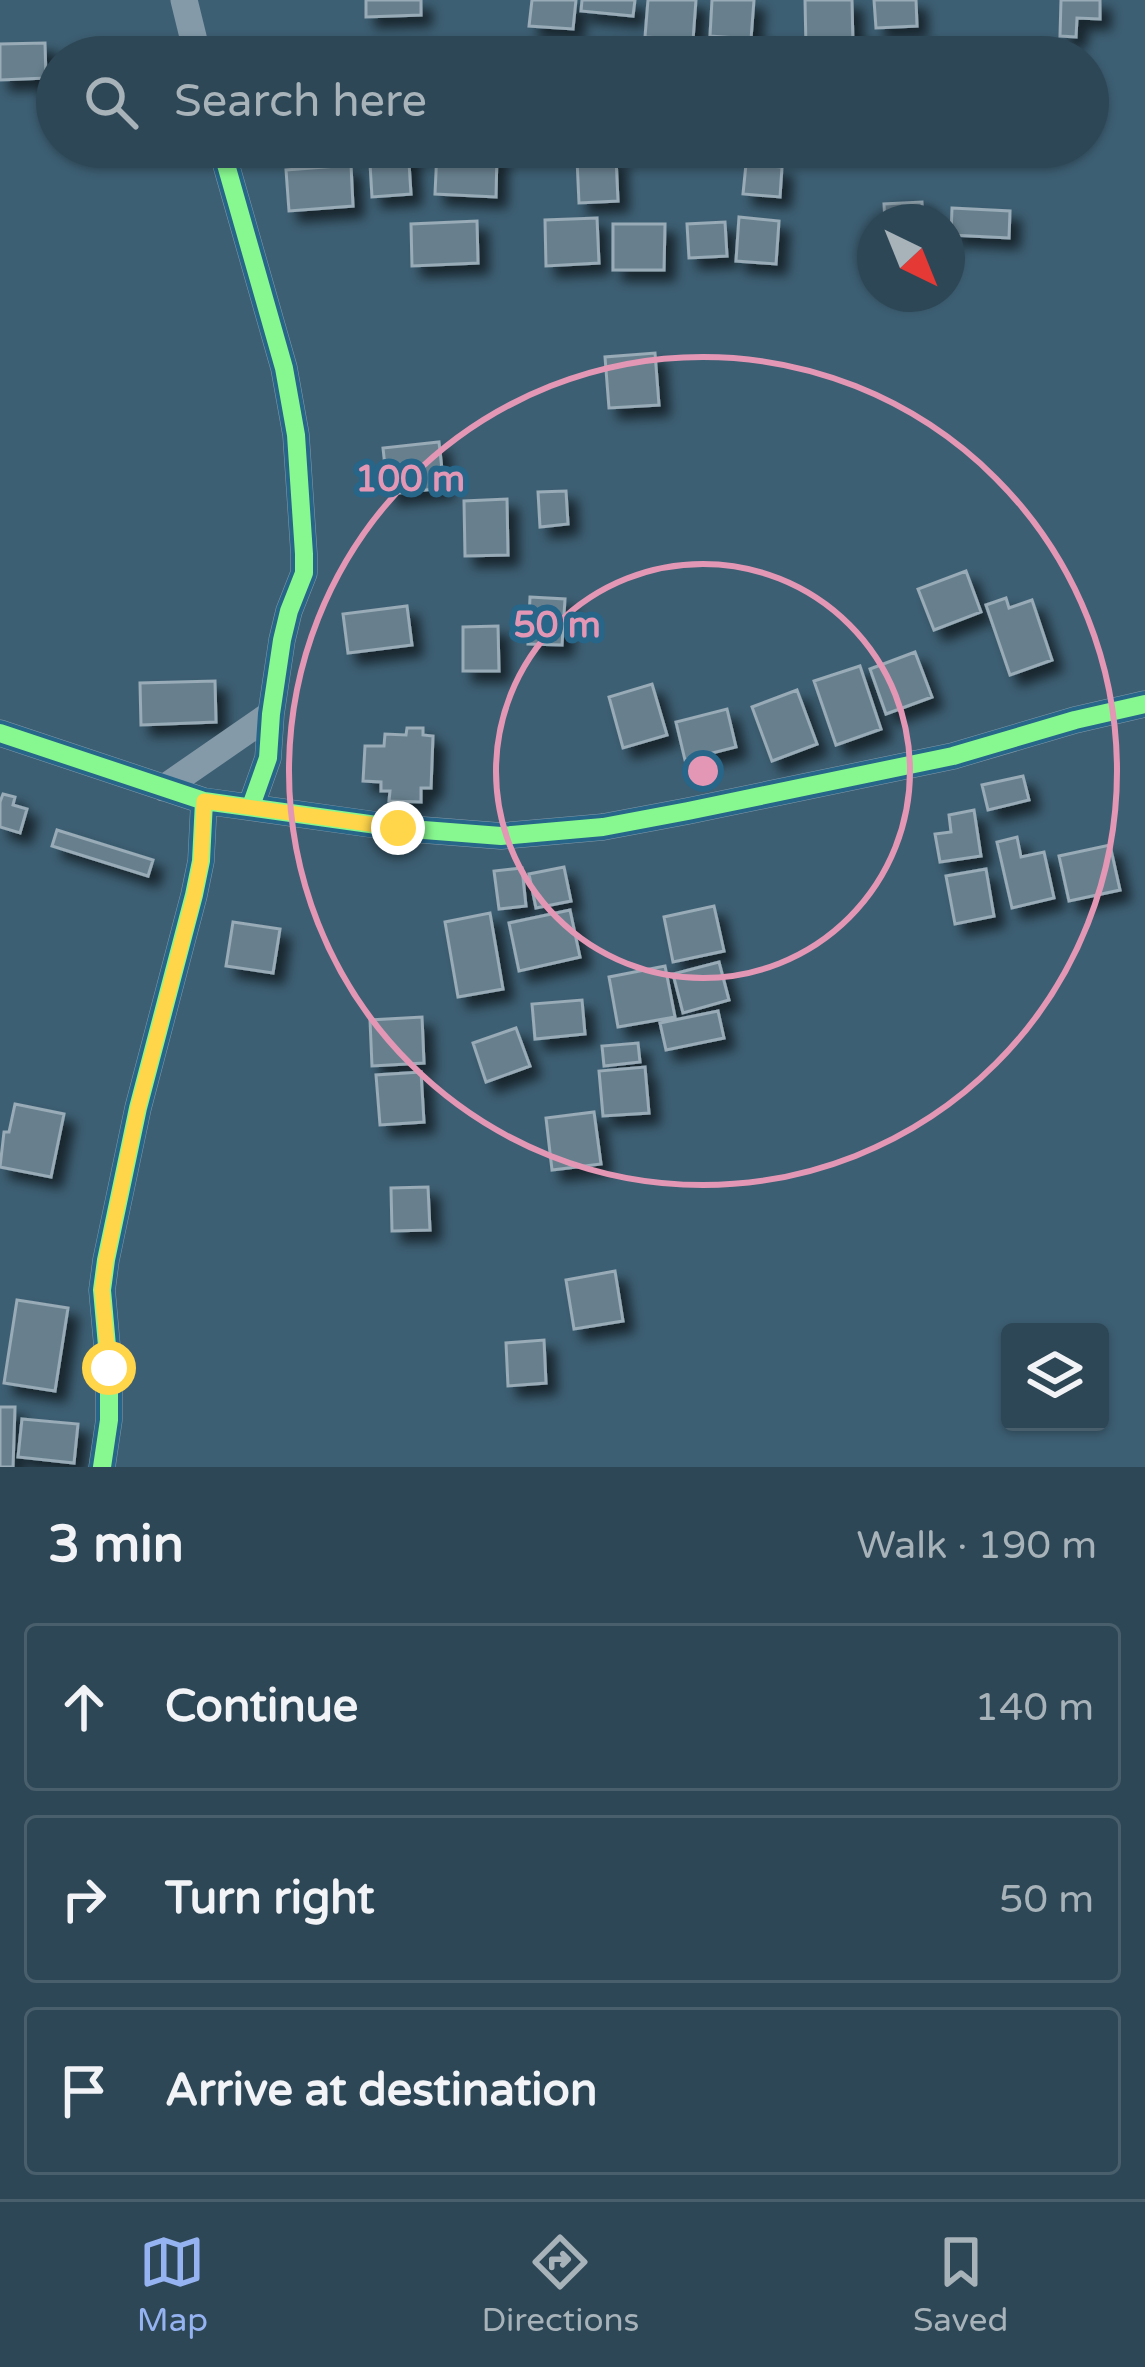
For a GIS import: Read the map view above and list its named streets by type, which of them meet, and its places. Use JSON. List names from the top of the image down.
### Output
{
  "north": "bottom right",
  "page": {
    "search": "Search here",
    "heading": ["3 min", "Walk · 190 m"],
    "list": [
      ["Continue", "140 m"],
      ["Turn right", "50 m"],
      "Arrive at destination"
    ],
    "nav": ["Map", "Directions", "Saved"]
  },
  "rings": ["100 m", "50 m"]
}
